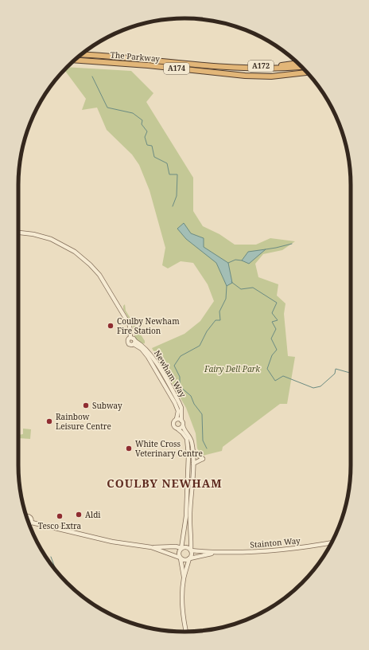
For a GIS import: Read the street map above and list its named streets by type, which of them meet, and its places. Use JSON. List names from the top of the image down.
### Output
{
  "streets": {
    "highway": ["The Parkway", "A172", "A174"],
    "street": ["Newham Way", "Stainton Way"]
  },
  "crossings": [
    ["The Parkway", "A172"],
    ["The Parkway", "A174"],
    ["Newham Way", "Stainton Way"]
  ],
  "districts": ["COULBY NEWHAM"],
  "parks": ["Fairy Dell Park"],
  "places": [
    "Coulby Newham Fire Station",
    "Subway",
    "Rainbow Leisure Centre",
    "White Cross Veterinary Centre",
    "Aldi",
    "Tesco Extra"
  ]
}
